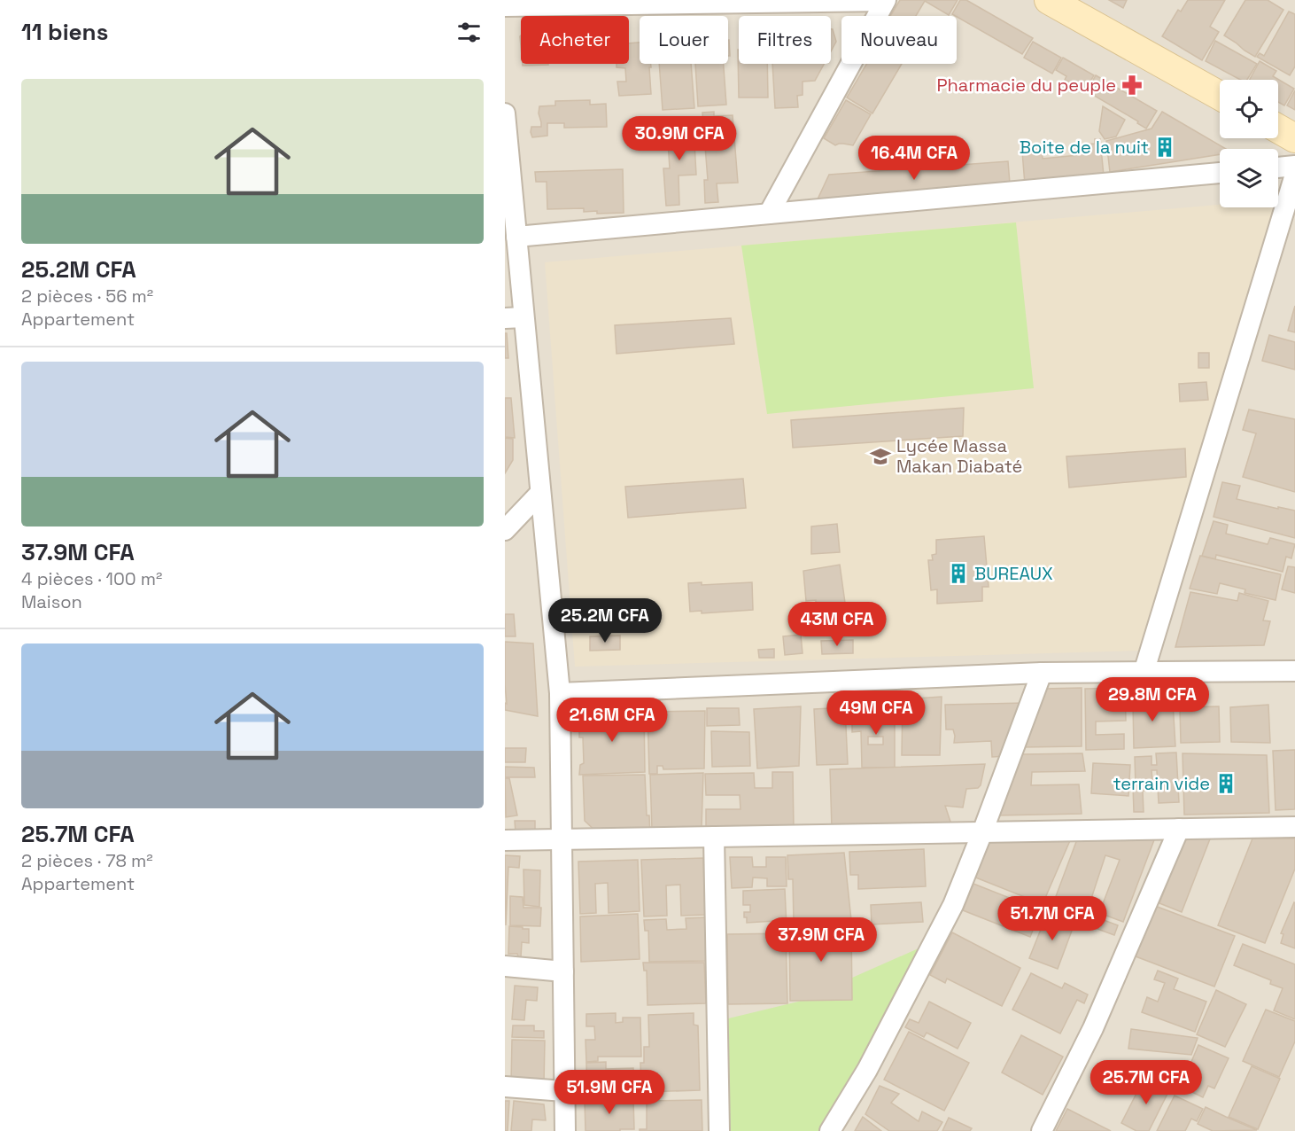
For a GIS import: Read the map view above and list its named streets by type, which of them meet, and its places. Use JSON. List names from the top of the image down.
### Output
{
  "places": {
    "pharmacy": ["Pharmacie du peuple"],
    "building": ["Boite de la nuit", "BUREAUX", "terrain vide"],
    "school or university": ["Lycée Massa Makan Diabaté"]
  },
  "page": {
    "heading": "11 biens",
    "chip": [
      "Acheter",
      "Louer",
      "Filtres",
      "Nouveau"
    ],
    "list": [
      {
        "name": "25.2M CFA",
        "note": "2 pièces · 56 m² · Appartement"
      },
      {
        "name": "37.9M CFA",
        "note": "4 pièces · 100 m² · Maison"
      },
      {
        "name": "25.7M CFA",
        "note": "2 pièces · 78 m² · Appartement"
      }
    ],
    "price": [
      "30.9M CFA",
      "16.4M CFA",
      "25.2M CFA",
      "43M CFA",
      "29.8M CFA",
      "49M CFA",
      "21.6M CFA",
      "51.7M CFA",
      "37.9M CFA",
      "25.7M CFA",
      "51.9M CFA"
    ]
  }
}
